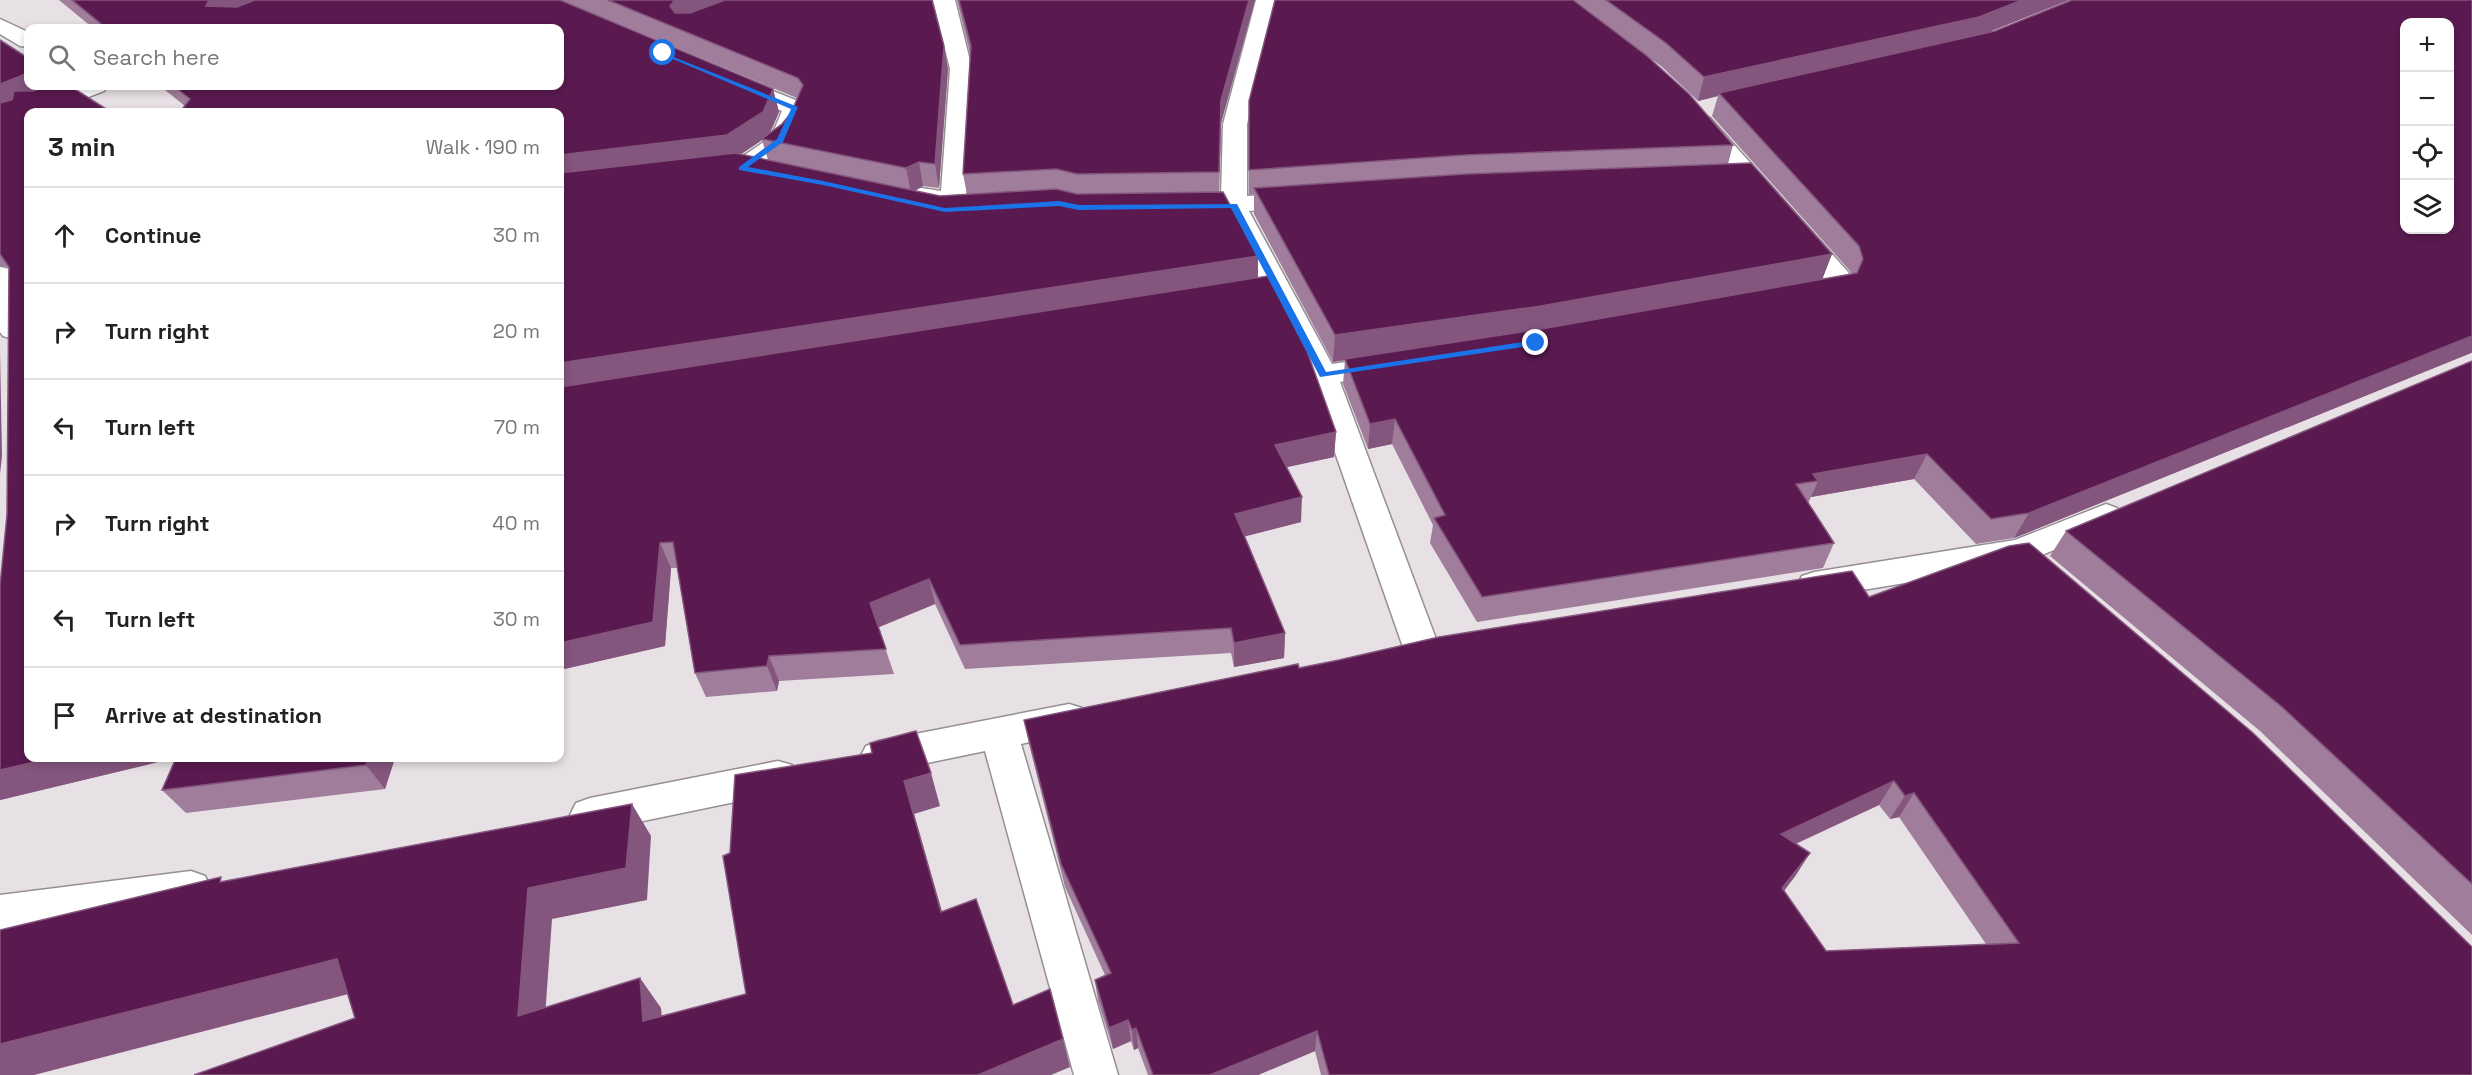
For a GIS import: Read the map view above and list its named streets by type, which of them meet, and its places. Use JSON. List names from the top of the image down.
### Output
{
  "page": {
    "map_buttons": ["+", "−"],
    "search": "Search here",
    "heading": ["3 min", "Walk · 190 m"],
    "list": [
      ["Continue", "30 m"],
      ["Turn right", "20 m"],
      ["Turn left", "70 m"],
      ["Turn right", "40 m"],
      ["Turn left", "30 m"],
      "Arrive at destination"
    ]
  }
}
